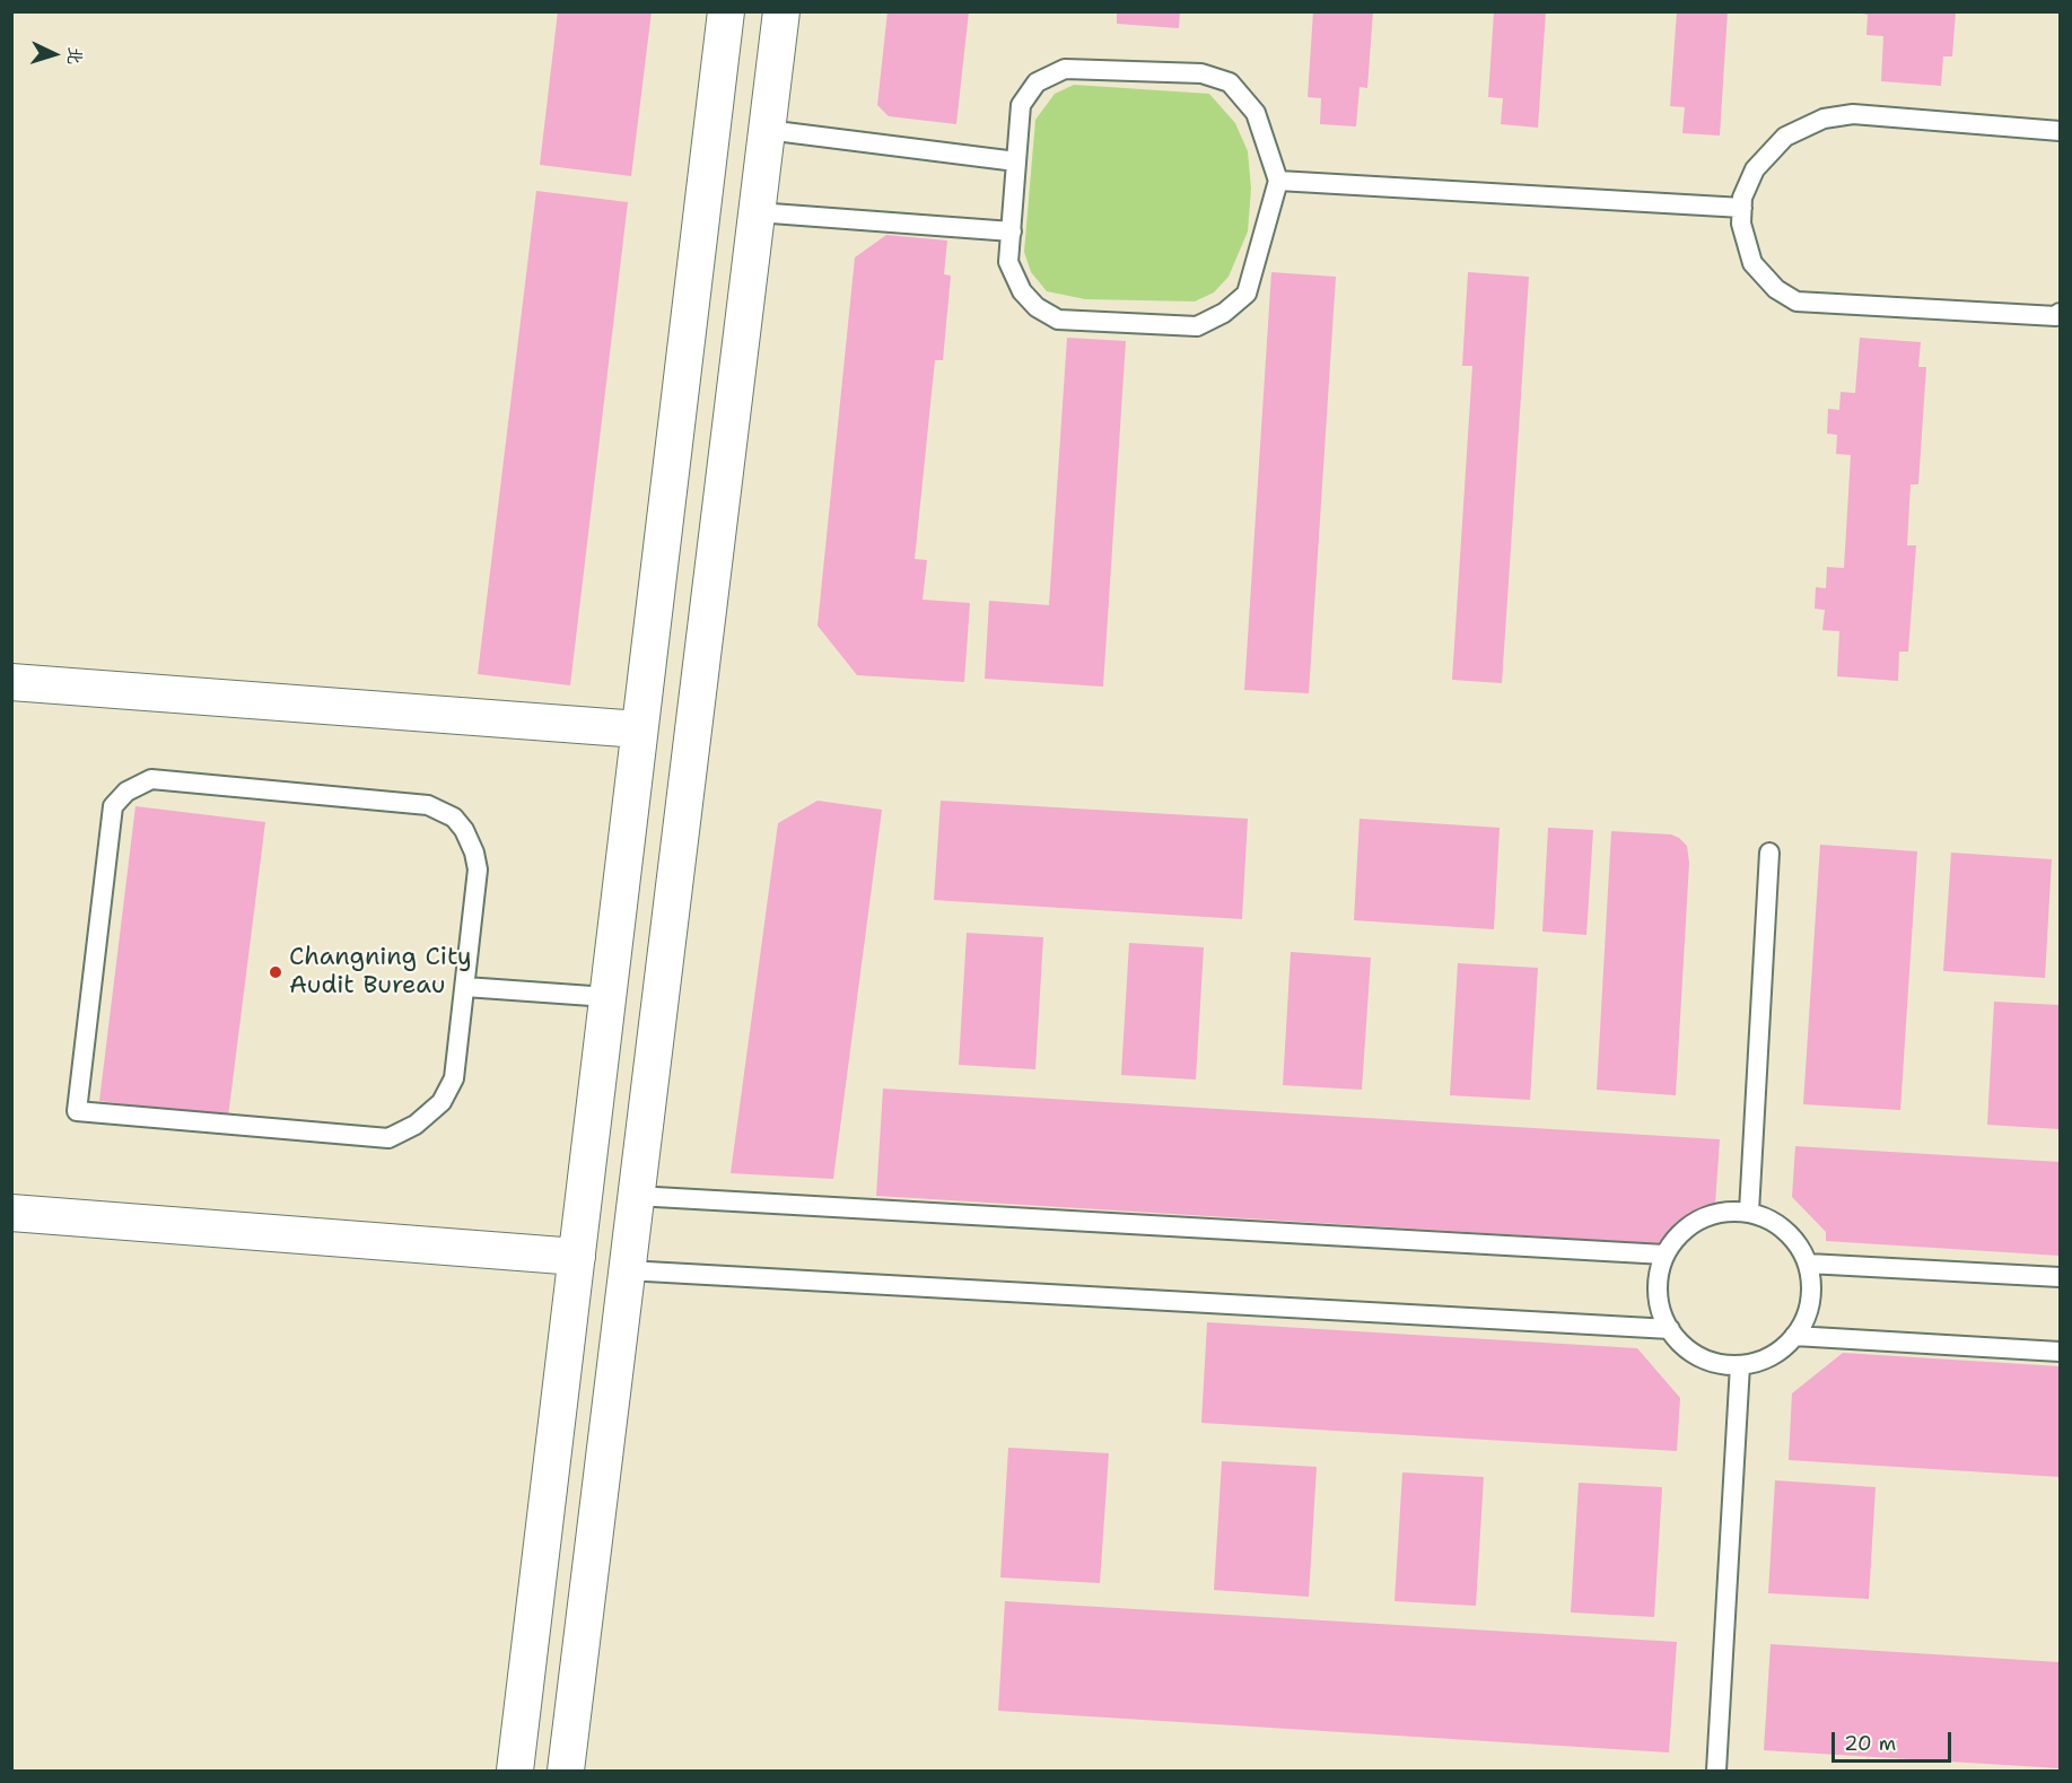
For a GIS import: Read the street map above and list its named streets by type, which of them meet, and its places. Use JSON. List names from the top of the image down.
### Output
{
  "places": ["Changning City Audit Bureau"],
  "scale_bar": "20 m",
  "north": "right"
}
